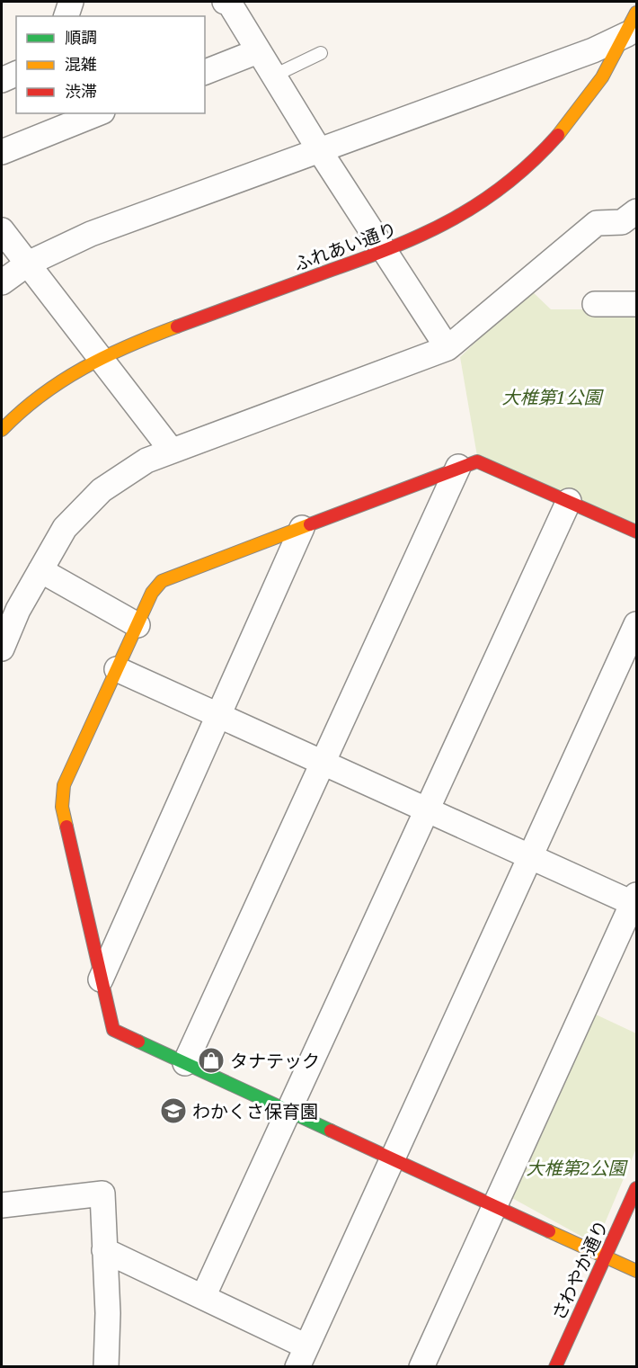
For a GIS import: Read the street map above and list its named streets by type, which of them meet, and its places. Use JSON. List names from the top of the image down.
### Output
{
  "streets": {
    "street": ["ふれあい通り", "さわやか通り"]
  },
  "parks": ["大椎第1公園", "大椎第2公園"],
  "places": {
    "shop": ["タナテック"],
    "school or university": ["わかくさ保育園"]
  },
  "legend": ["順調", "混雑", "渋滞"]
}
